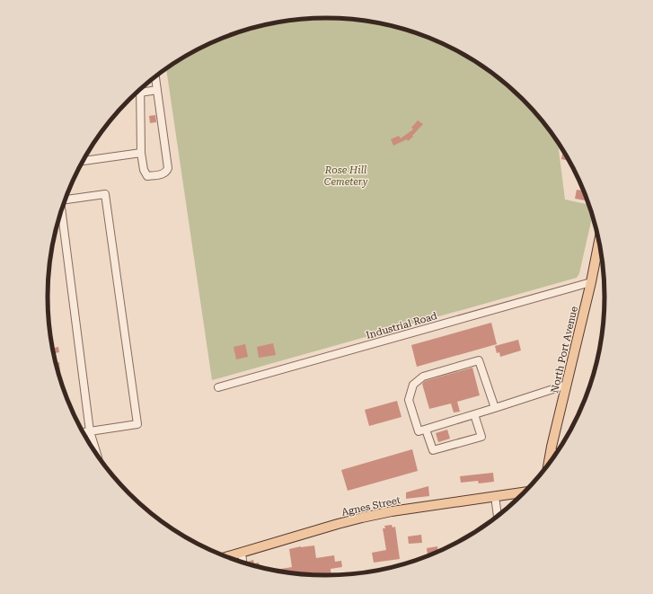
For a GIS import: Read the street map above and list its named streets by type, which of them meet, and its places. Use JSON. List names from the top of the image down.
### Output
{
  "streets": {
    "main road": ["North Port Avenue", "Agnes Street"],
    "street": ["Industrial Road"]
  },
  "crossings": [
    ["Industrial Road", "North Port Avenue"]
  ],
  "parks": ["Rose Hill Cemetery"]
}
